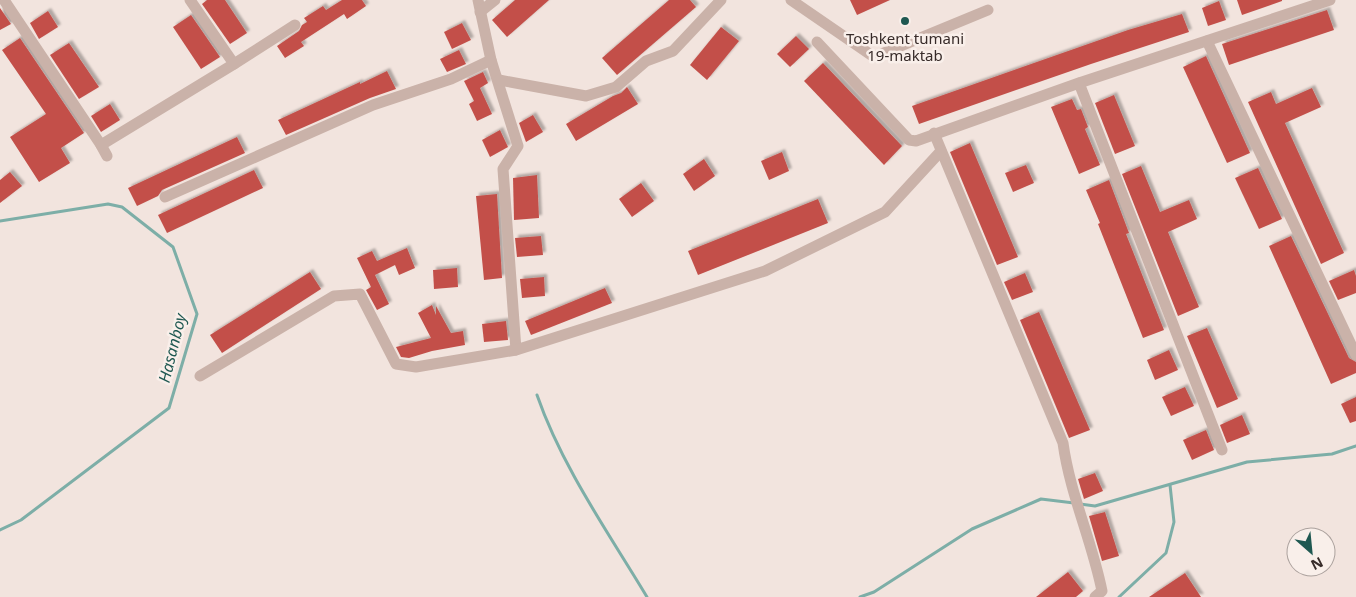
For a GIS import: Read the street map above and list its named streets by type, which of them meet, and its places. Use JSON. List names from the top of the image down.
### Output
{
  "water": ["Hasanboy"],
  "places": ["Toshkent tumani 19-maktab"],
  "north": "bottom right"
}
